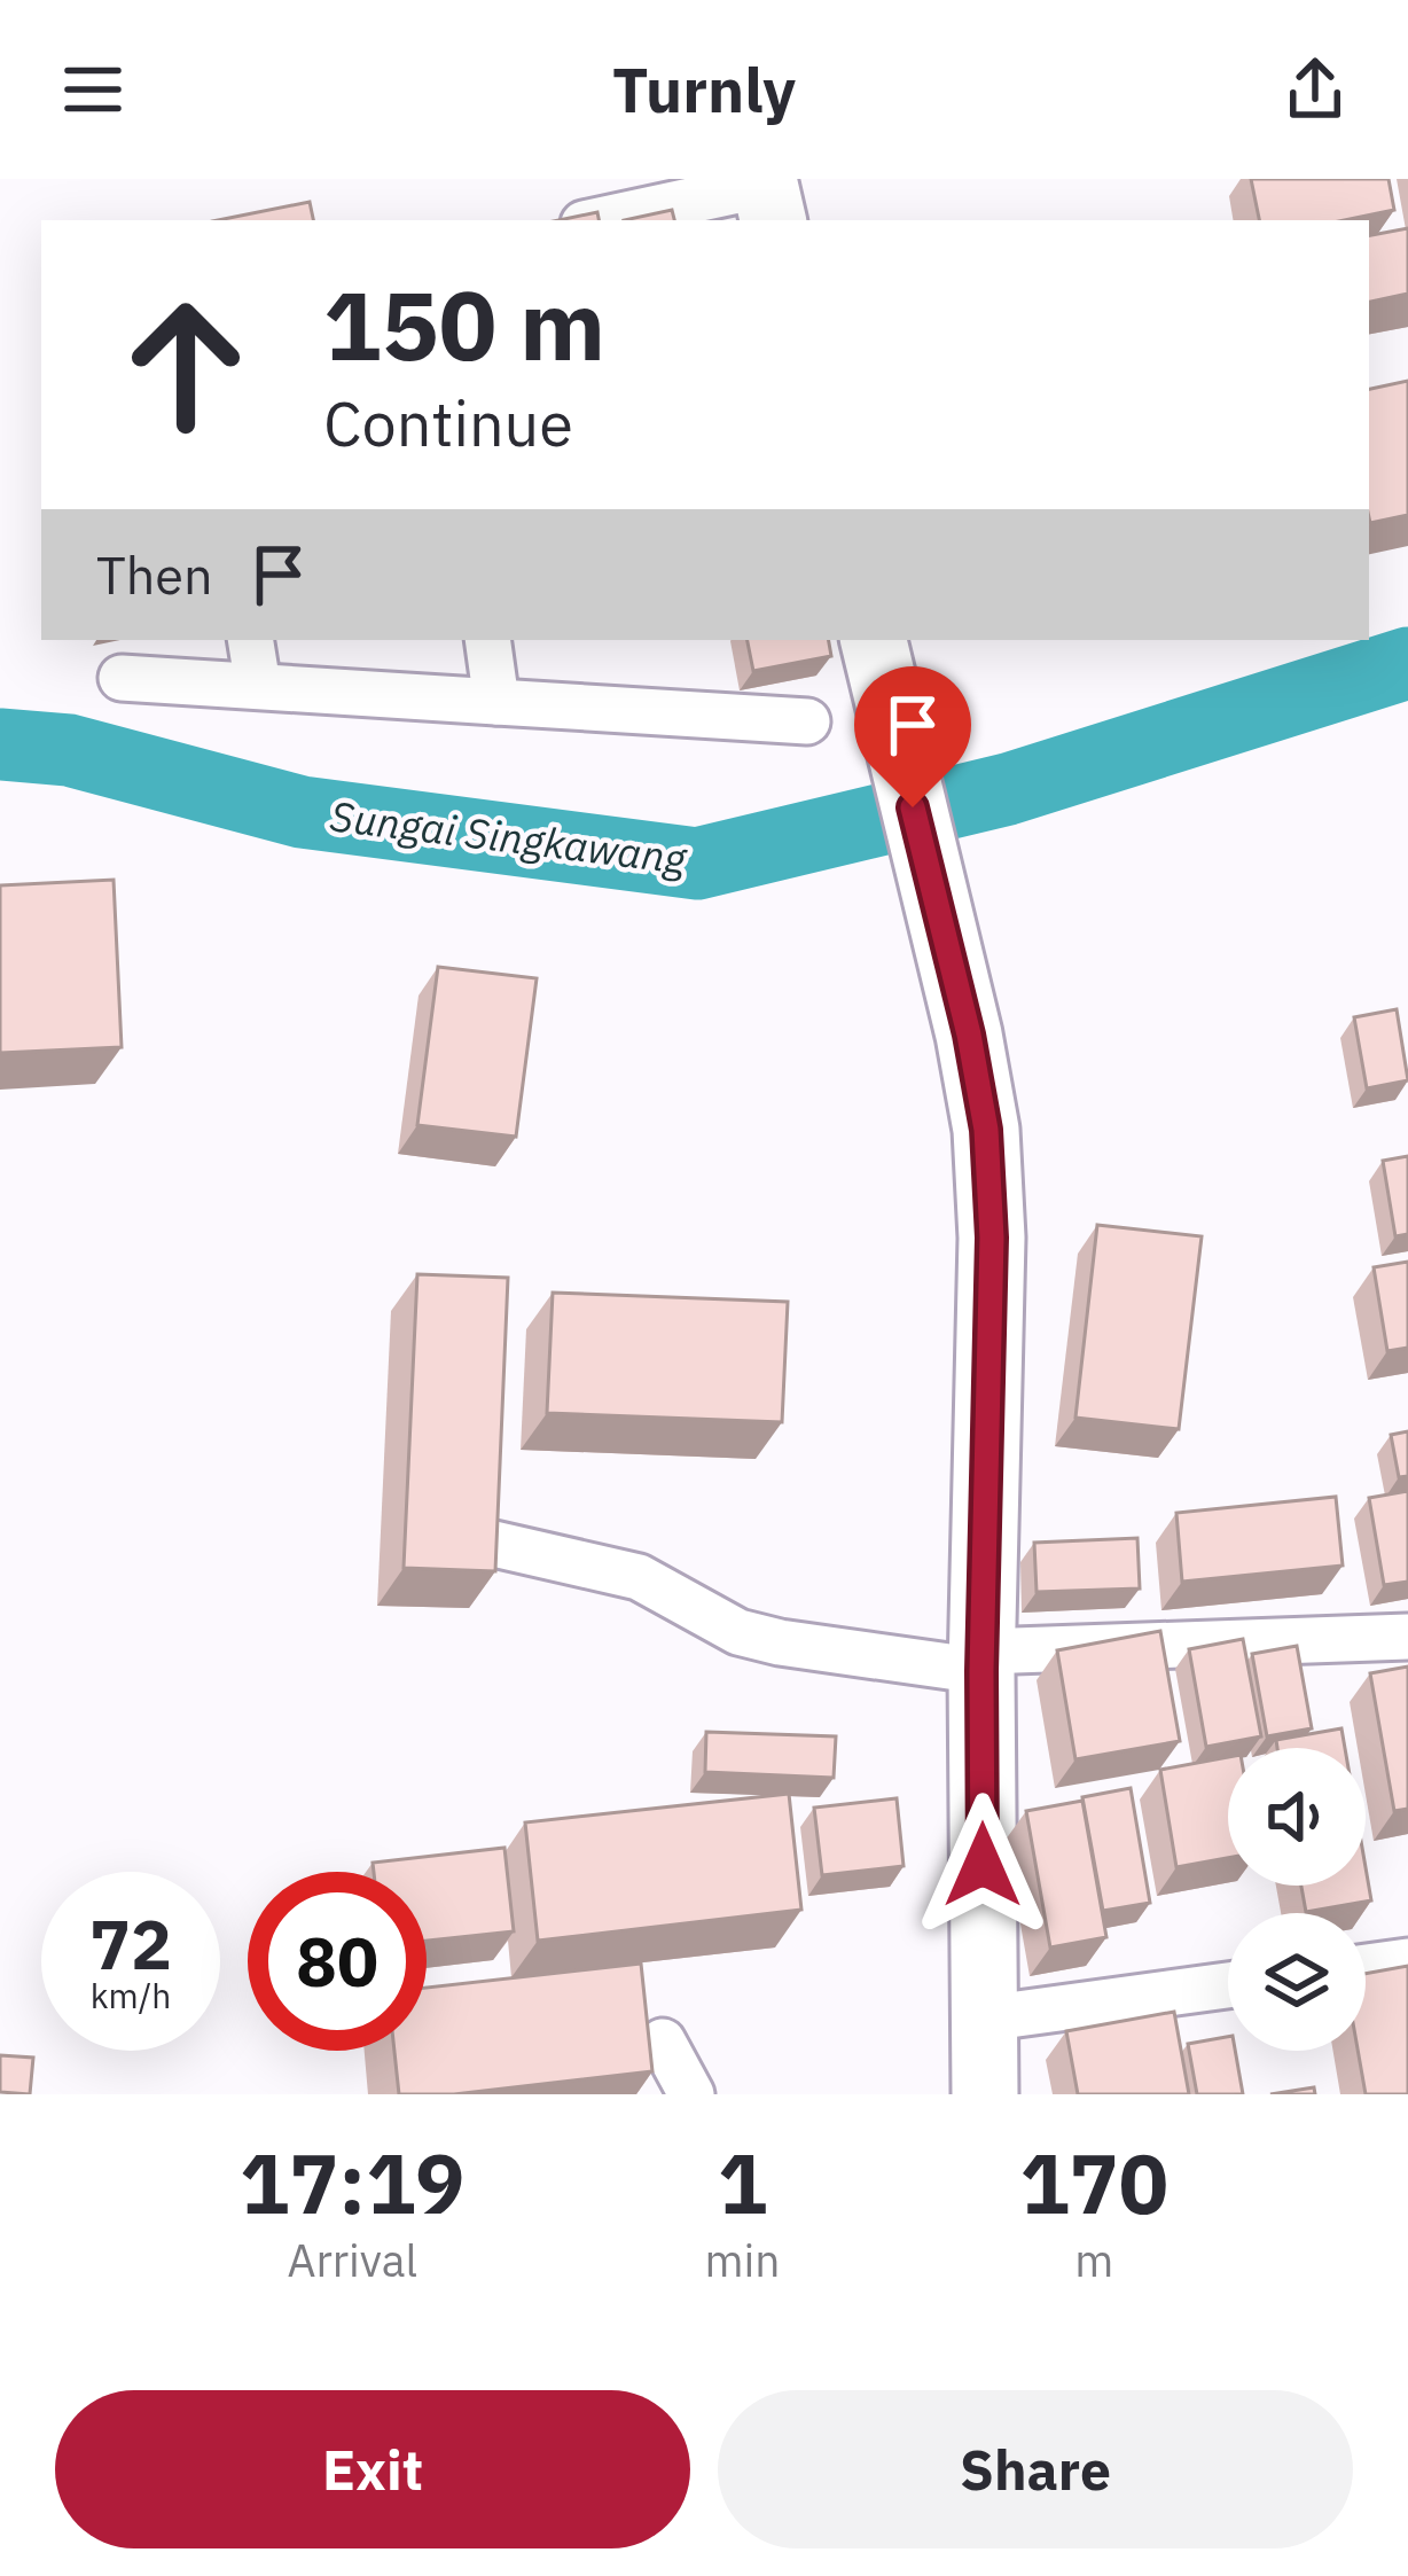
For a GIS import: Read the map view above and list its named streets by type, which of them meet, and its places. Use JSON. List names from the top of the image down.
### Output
{
  "water": ["Sungai Singkawang"],
  "page": {
    "header": "Turnly",
    "turn": ["150 m", "Continue"],
    "then": "Then",
    "speed": "72 km/h",
    "limit": "80",
    "eta": [
      "17:19",
      "Arrival",
      "1",
      "min",
      "170",
      "m"
    ],
    "buttons": ["Exit", "Share"]
  }
}
